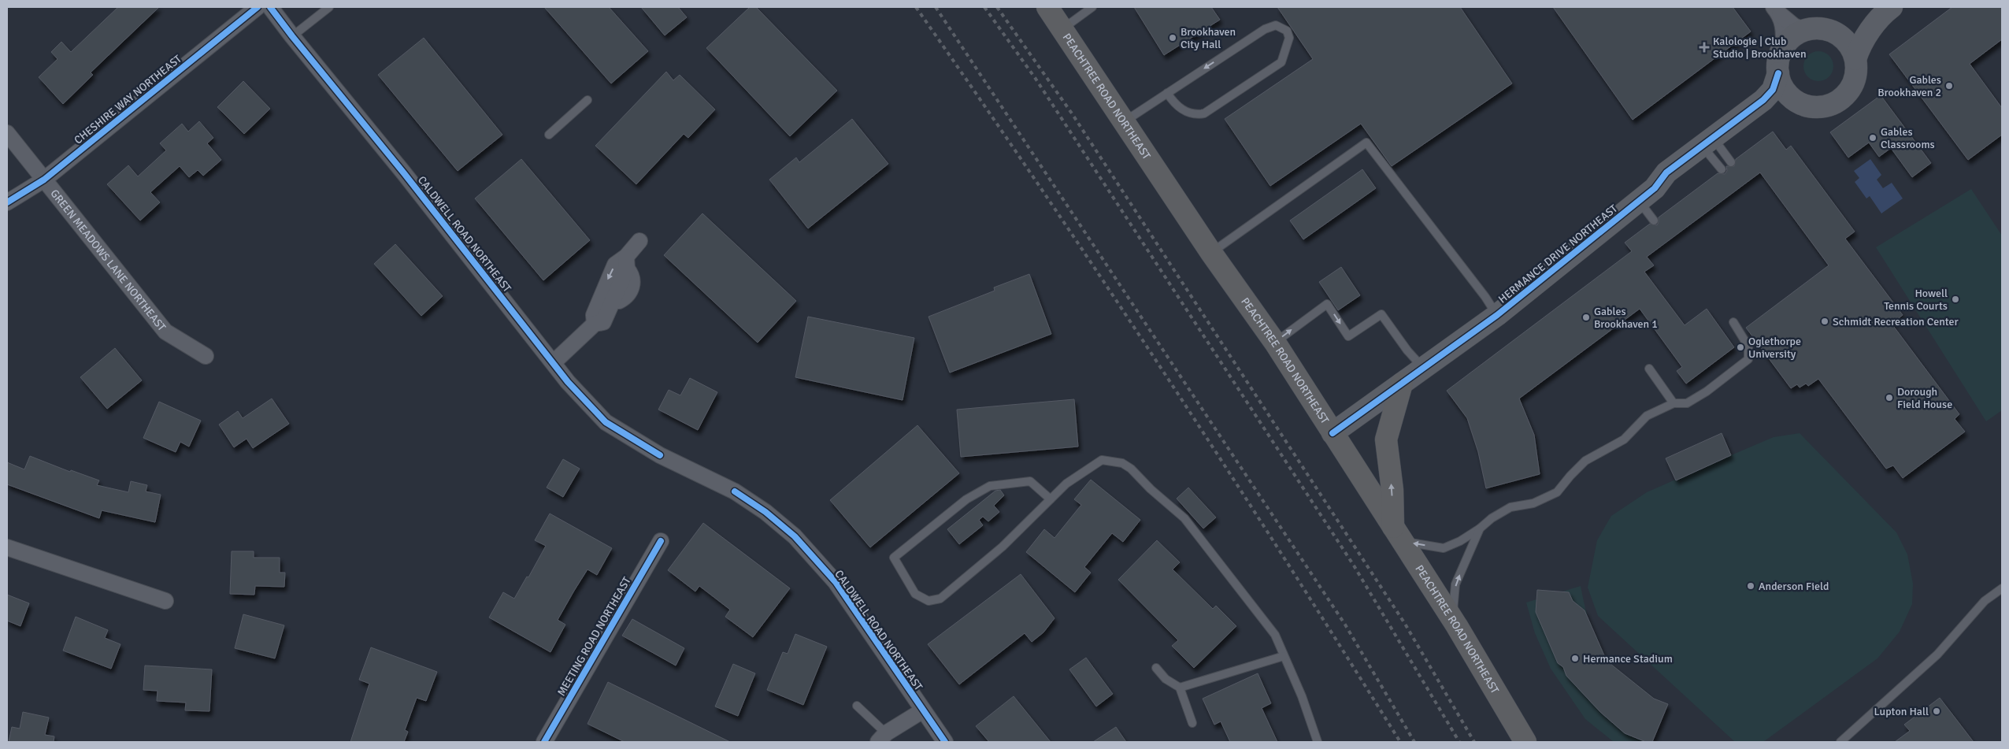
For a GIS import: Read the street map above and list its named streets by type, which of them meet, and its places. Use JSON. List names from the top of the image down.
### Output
{
  "streets": {
    "highway": ["PEACHTREE ROAD NORTHEAST"],
    "street": [
      "CHESHIRE WAY NORTHEAST",
      "CALDWELL ROAD NORTHEAST",
      "HERMANCE DRIVE NORTHEAST",
      "GREEN MEADOWS LANE NORTHEAST",
      "MEETING ROAD NORTHEAST"
    ]
  },
  "crossings": [
    ["PEACHTREE ROAD NORTHEAST", "HERMANCE DRIVE NORTHEAST"],
    ["CHESHIRE WAY NORTHEAST", "GREEN MEADOWS LANE NORTHEAST"]
  ],
  "places": {
    "other": [
      "Brookhaven City Hall",
      "Gables Brookhaven 2",
      "Gables Classrooms",
      "Howell Tennis Courts",
      "Gables Brookhaven 1",
      "Schmidt Recreation Center",
      "Oglethorpe University",
      "Dorough Field House",
      "Anderson Field",
      "Hermance Stadium",
      "Lupton Hall"
    ],
    "health": ["Kalologie | Club Studio | Brookhaven"]
  }
}
